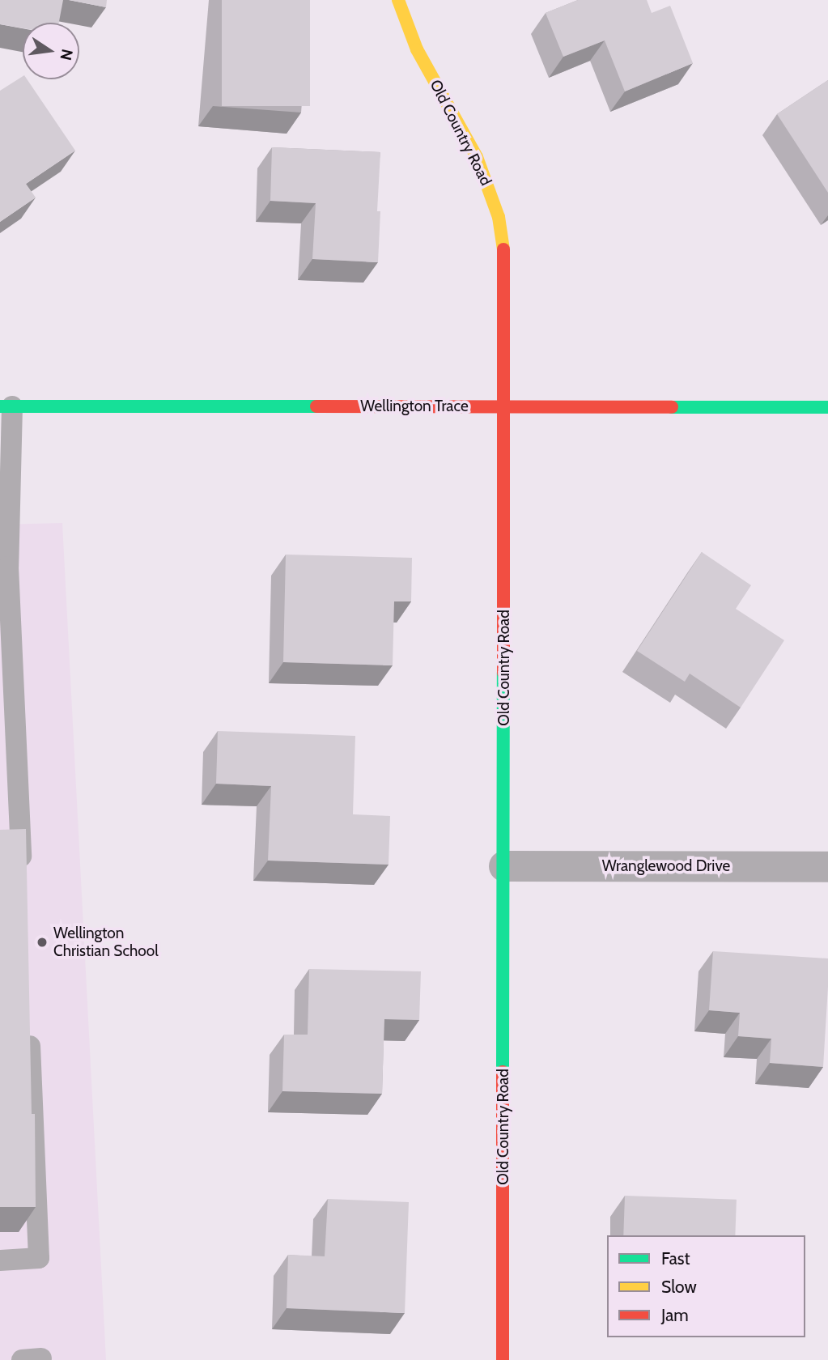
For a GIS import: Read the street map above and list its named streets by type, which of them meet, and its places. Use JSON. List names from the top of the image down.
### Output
{
  "streets": {
    "street": ["Old Country Road", "Wellington Trace", "Wranglewood Drive"]
  },
  "crossings": [
    ["Old Country Road", "Wellington Trace"],
    ["Old Country Road", "Wranglewood Drive"]
  ],
  "places": ["Wellington Christian School"],
  "legend": ["Fast", "Slow", "Jam"],
  "north": "right"
}
